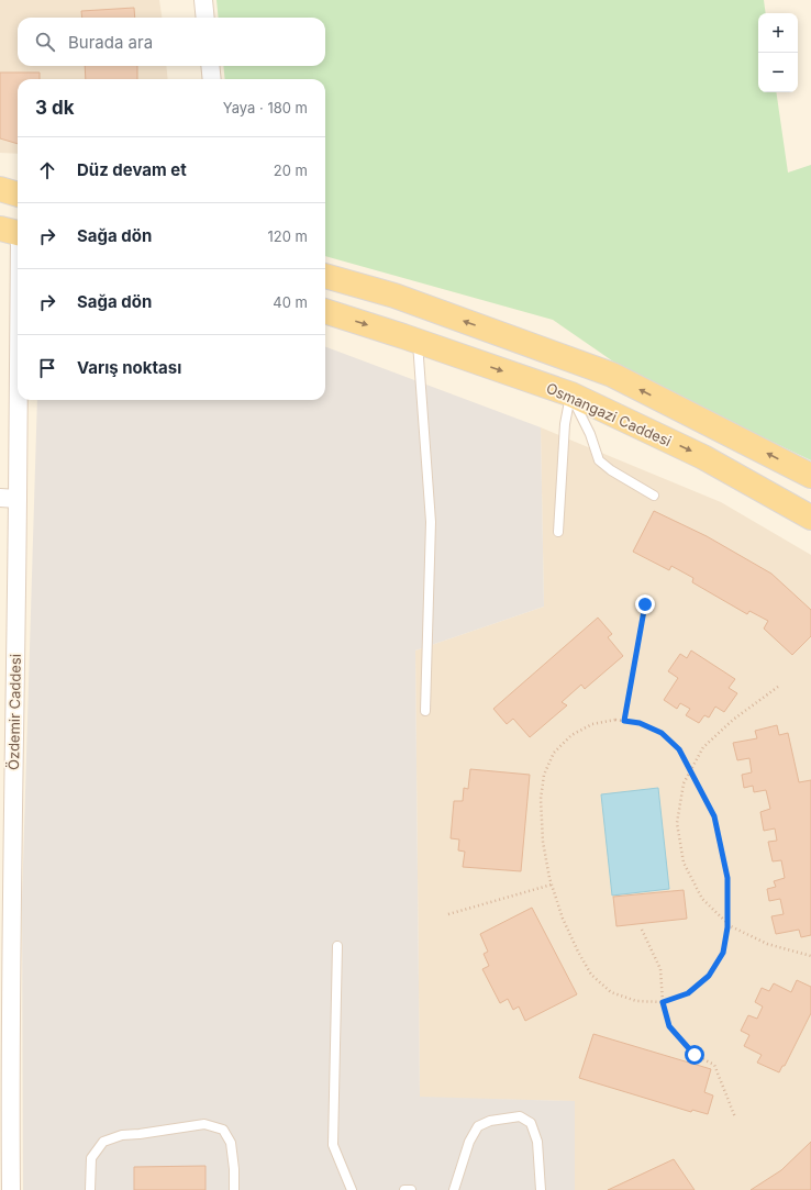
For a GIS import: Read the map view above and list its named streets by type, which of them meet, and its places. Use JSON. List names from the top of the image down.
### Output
{
  "streets": {
    "main road": ["Osmangazi Caddesi"],
    "street": ["Özdemir Caddesi"]
  },
  "page": {
    "map_buttons": ["+", "−"],
    "search": "Burada ara",
    "heading": ["3 dk", "Yaya · 180 m"],
    "list": [
      ["Düz devam et", "20 m"],
      ["Sağa dön", "120 m"],
      ["Sağa dön", "40 m"],
      "Varış noktası"
    ]
  }
}
